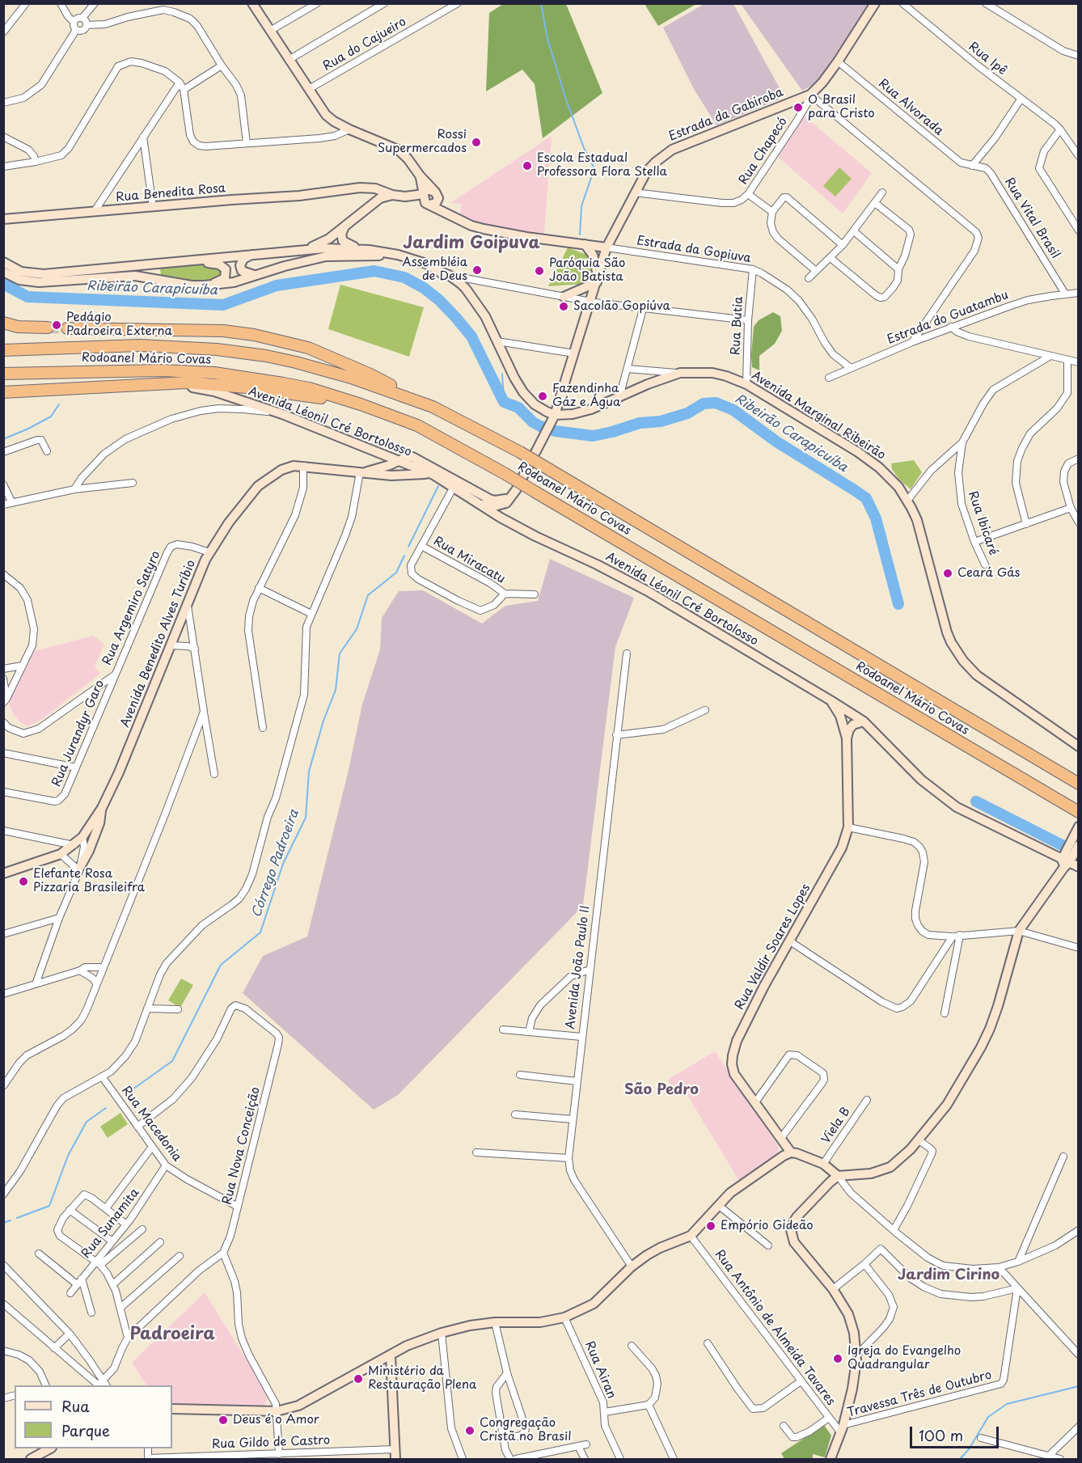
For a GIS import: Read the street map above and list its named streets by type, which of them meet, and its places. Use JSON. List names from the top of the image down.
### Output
{
  "streets": {
    "highway": ["Rodoanel Mário Covas"],
    "main road": [
      "Estrada da Gabiroba",
      "Rua Benedita Rosa",
      "Avenida Marginal Ribeirão",
      "Avenida Léonil Cré Bortolosso",
      "Avenida Benedito Alves Turíbio",
      "Rua Valdir Soares Lopes"
    ],
    "street": [
      "Rua do Cajueiro",
      "Rua Ipê",
      "Rua Alvorada",
      "Rua Chapecó",
      "Rua Vital Brasil",
      "Estrada da Gopiuva",
      "Estrada do Guatambu",
      "Rua Butia",
      "Rua Ibicaré",
      "Rua Miracatu",
      "Rua Argemiro Satyro",
      "Rua Jurandyr Garo",
      "Avenida João Paulo II",
      "Rua Macedonia",
      "Viela B",
      "Rua Nova Conceição",
      "Rua Sunamita",
      "Rua Antônio de Almeida Tavares",
      "Rua Airan",
      "Travessa Três de Outubro",
      "Rua Gildo de Castro"
    ]
  },
  "crossings": [
    ["Rua Alvorada", "Estrada da Gabiroba"],
    ["Rua Alvorada", "Rua Vital Brasil"],
    ["Estrada da Gabiroba", "Rua Chapecó"],
    ["Estrada da Gabiroba", "Estrada da Gopiuva"],
    ["Estrada da Gabiroba", "Avenida Marginal Ribeirão"],
    ["Estrada da Gabiroba", "Avenida Léonil Cré Bortolosso"],
    ["Rua Vital Brasil", "Estrada do Guatambu"],
    ["Estrada da Gopiuva", "Estrada do Guatambu"],
    ["Estrada da Gopiuva", "Rua Butia"],
    ["Rua Butia", "Avenida Marginal Ribeirão"],
    ["Avenida Léonil Cré Bortolosso", "Avenida Benedito Alves Turíbio"],
    ["Avenida Léonil Cré Bortolosso", "Rua Valdir Soares Lopes"],
    ["Rua Argemiro Satyro", "Avenida Benedito Alves Turíbio"],
    ["Rua Argemiro Satyro", "Rua Jurandyr Garo"],
    ["Rua Macedonia", "Rua Nova Conceição"],
    ["Rua Macedonia", "Rua Sunamita"],
    ["Rua Antônio de Almeida Tavares", "Travessa Três de Outubro"]
  ],
  "districts": [
    "Jardim Goipuva",
    "São Pedro",
    "Jardim Cirino",
    "Padroeira"
  ],
  "water": ["Ribeirão Carapicuíba", "Córrego Padroeira"],
  "places": [
    "O Brasil para Cristo",
    "Rossi Supermercados",
    "Escola Estadual Professora Flora Stella",
    "Assembléia de Deus",
    "Paróquia São João Batista",
    "Sacolão Gopiúva",
    "Pedágio Padroeira Externa",
    "Fazendinha Gáz e Água",
    "Ceará Gás",
    "Elefante Rosa Pizzaria Brasileifra",
    "Empório Gideão",
    "Igreja do Evangelho Quadrangular",
    "Ministério da Restauração Plena",
    "Deus é o Amor",
    "Congregação Cristã no Brasil"
  ],
  "legend": ["Rua", "Parque"],
  "scale_bar": "100 m"
}
